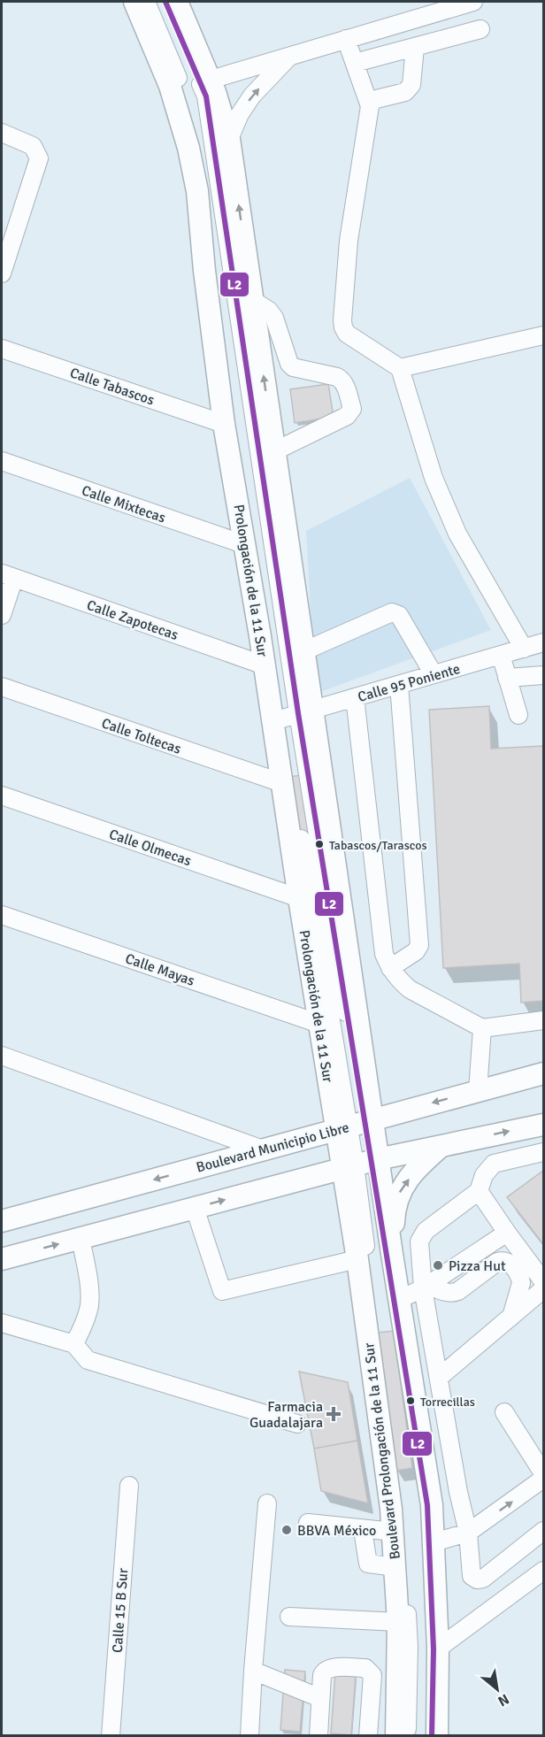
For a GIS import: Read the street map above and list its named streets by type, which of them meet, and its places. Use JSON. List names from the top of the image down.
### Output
{
  "streets": {
    "main road": ["Prolongación de la 11 Sur", "Boulevard Municipio Libre", "Boulevard Prolongación de la 11 Sur"],
    "street": [
      "Calle Tabascos",
      "Calle Mixtecas",
      "Calle Zapotecas",
      "Calle 95 Poniente",
      "Calle Toltecas",
      "Calle Olmecas",
      "Calle Mayas",
      "Calle 15 B Sur"
    ]
  },
  "crossings": [
    ["Calle Tabascos", "Prolongación de la 11 Sur"],
    ["Calle Mixtecas", "Prolongación de la 11 Sur"],
    ["Prolongación de la 11 Sur", "Calle Zapotecas"],
    ["Prolongación de la 11 Sur", "Calle 95 Poniente"],
    ["Prolongación de la 11 Sur", "Calle Toltecas"],
    ["Prolongación de la 11 Sur", "Calle Olmecas"],
    ["Prolongación de la 11 Sur", "Calle Mayas"],
    ["Prolongación de la 11 Sur", "Boulevard Municipio Libre"],
    ["Prolongación de la 11 Sur", "Boulevard Prolongación de la 11 Sur"]
  ],
  "places": {
    "other": [
      "Tabascos/Tarascos",
      "Pizza Hut",
      "Torrecillas",
      "BBVA México"
    ],
    "health": ["Farmacia Guadalajara"]
  },
  "lines": ["transit line L2"],
  "north": "bottom right"
}
